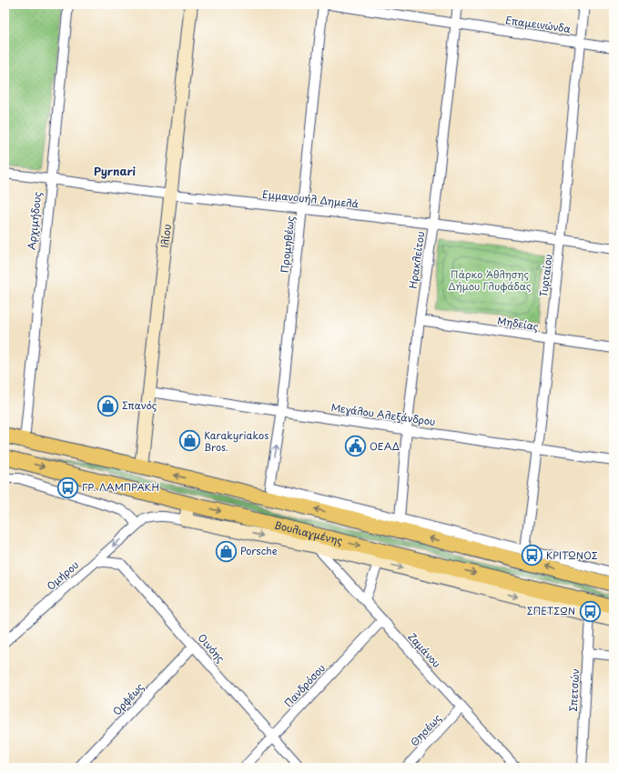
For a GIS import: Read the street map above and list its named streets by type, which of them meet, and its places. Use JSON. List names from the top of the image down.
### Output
{
  "streets": {
    "main road": ["Βουλιαγμένης"],
    "street": [
      "Επαμεινώνδα",
      "Εμμανουήλ Δημελά",
      "Αρχιμήδους",
      "Ιλίου",
      "Προμηθέως",
      "Ηρακλείτου",
      "Τυρταίου",
      "Μηδείας",
      "Μεγάλου Αλεξάνδρου",
      "Ομήρου",
      "Οινόης",
      "Ζαμάνου",
      "Πανδρόσου",
      "Σπετσών",
      "Ορφέως",
      "Θησέως"
    ]
  },
  "crossings": [
    ["Επαμεινώνδα", "Ηρακλείτου"],
    ["Επαμεινώνδα", "Τυρταίου"],
    ["Εμμανουήλ Δημελά", "Αρχιμήδους"],
    ["Εμμανουήλ Δημελά", "Ιλίου"],
    ["Εμμανουήλ Δημελά", "Προμηθέως"],
    ["Εμμανουήλ Δημελά", "Ηρακλείτου"],
    ["Εμμανουήλ Δημελά", "Τυρταίου"],
    ["Ιλίου", "Μεγάλου Αλεξάνδρου"],
    ["Προμηθέως", "Ηρακλείτου"],
    ["Προμηθέως", "Μεγάλου Αλεξάνδρου"],
    ["Ηρακλείτου", "Μηδείας"],
    ["Ηρακλείτου", "Μεγάλου Αλεξάνδρου"],
    ["Τυρταίου", "Μηδείας"],
    ["Τυρταίου", "Μεγάλου Αλεξάνδρου"],
    ["Ομήρου", "Οινόης"],
    ["Οινόης", "Πανδρόσου"],
    ["Οινόης", "Ορφέως"],
    ["Ζαμάνου", "Πανδρόσου"],
    ["Ζαμάνου", "Θησέως"]
  ],
  "districts": ["Pyrnari"],
  "parks": ["Πάρκο Άθλησης Δήμου Γλυφάδας"],
  "places": {
    "shop": ["Σπανός", "Karakyriakos Bros.", "Porsche"],
    "public building": ["ΟΕΑΔ"],
    "bus stop": ["ΓΡ. ΛΑΜΠΡΑΚΗ", "ΚΡΙΤΩΝΟΣ", "ΣΠΕΤΣΩΝ"]
  }
}
